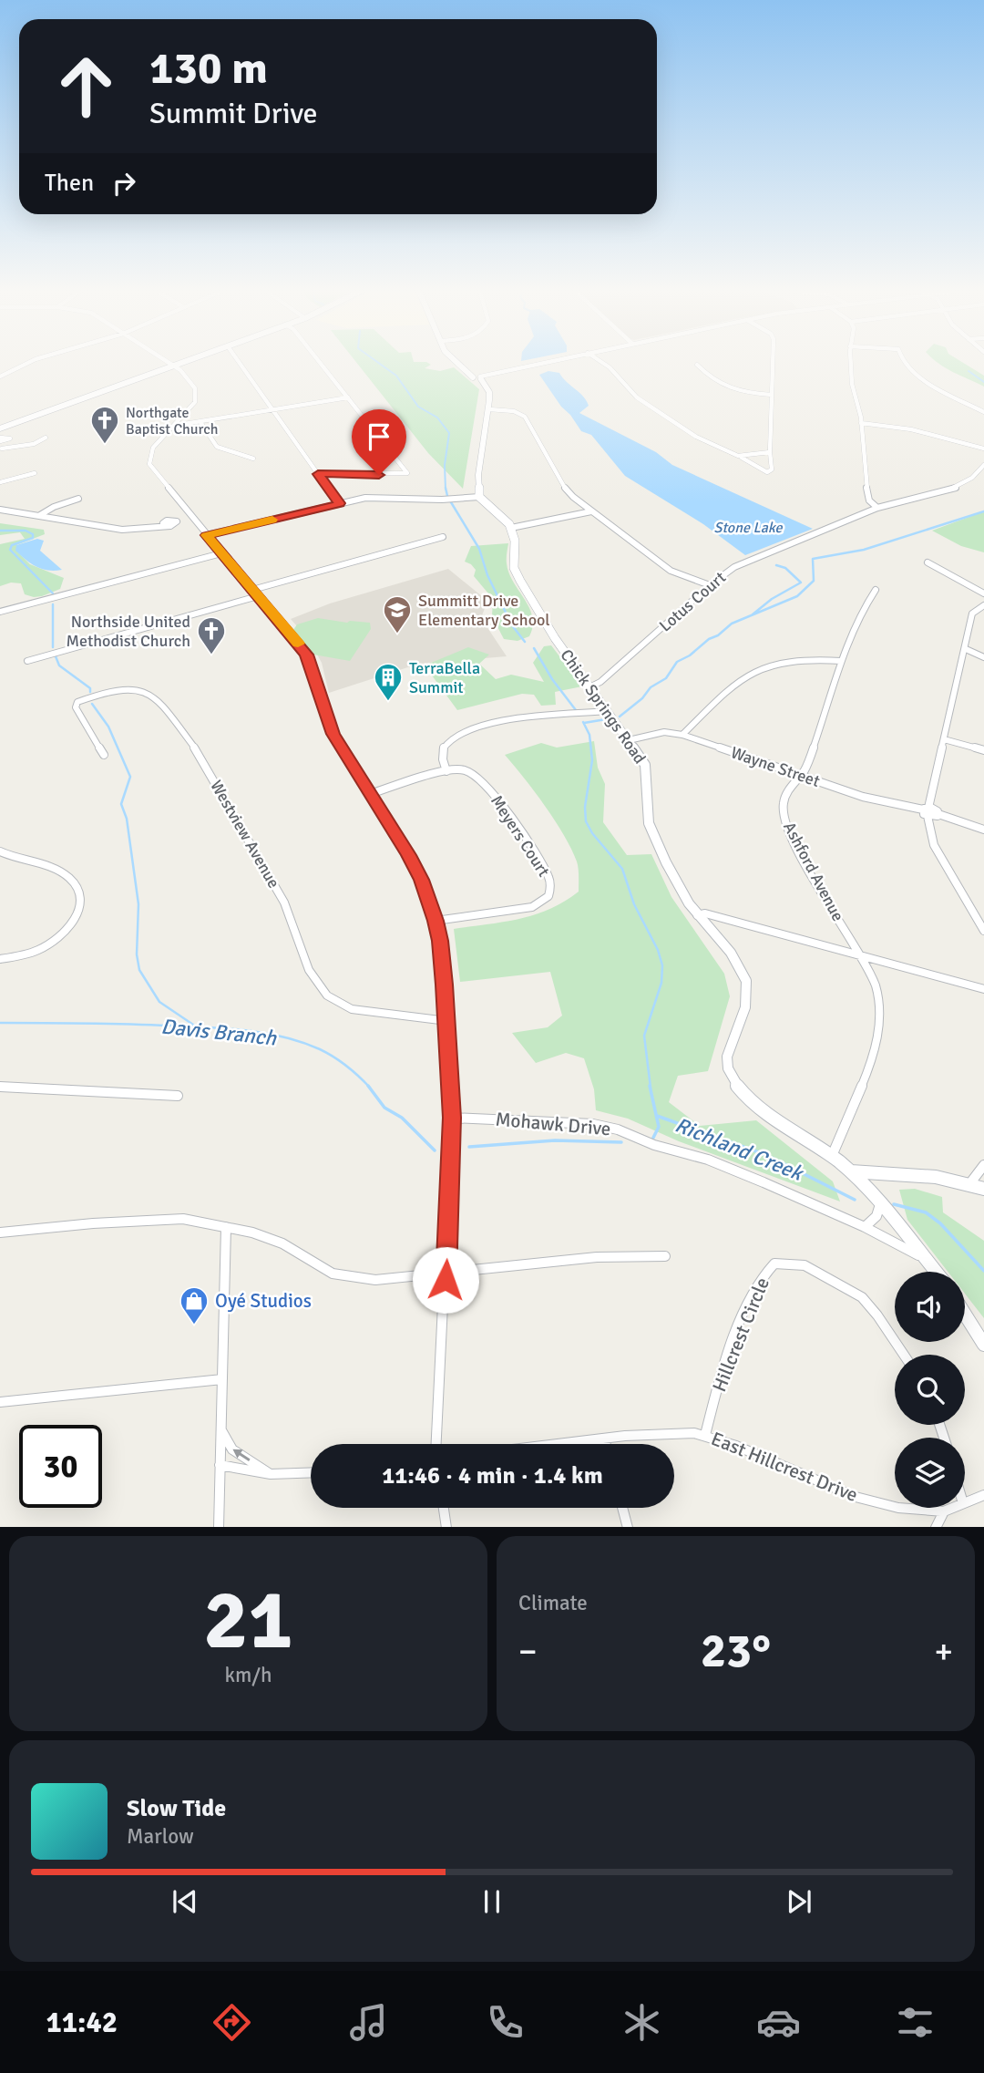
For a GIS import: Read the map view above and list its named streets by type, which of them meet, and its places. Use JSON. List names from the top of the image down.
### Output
{
  "streets": {
    "street": [
      "Lotus Court",
      "Chick Springs Road",
      "Wayne Street",
      "Westview Avenue",
      "Meyers Court",
      "Ashford Avenue",
      "Mohawk Drive",
      "Hillcrest Circle",
      "East Hillcrest Drive"
    ]
  },
  "crossings": [
    ["Lotus Court", "Chick Springs Road"],
    ["Chick Springs Road", "Wayne Street"],
    ["Chick Springs Road", "Ashford Avenue"],
    ["Chick Springs Road", "Mohawk Drive"],
    ["Wayne Street", "Ashford Avenue"],
    ["Hillcrest Circle", "East Hillcrest Drive"]
  ],
  "water": ["Stone Lake", "Davis Branch", "Richland Creek"],
  "places": {
    "church": ["Northgate Baptist Church", "Northside United Methodist Church"],
    "school or university": ["Summitt Drive Elementary School"],
    "building": ["TerraBella Summit"],
    "shop": ["Oyé Studios"]
  },
  "page": {
    "turn": ["130 m", "Summit Drive"],
    "then": "Then",
    "limit": "30",
    "trip": "11:46 · 4 min · 1.4 km",
    "tile": [
      ["21", "km/h"],
      "Climate"
    ],
    "heat": ["−", "23°", "+"],
    "song": ["Slow Tide", "Marlow"],
    "tabs": "11:42"
  }
}
